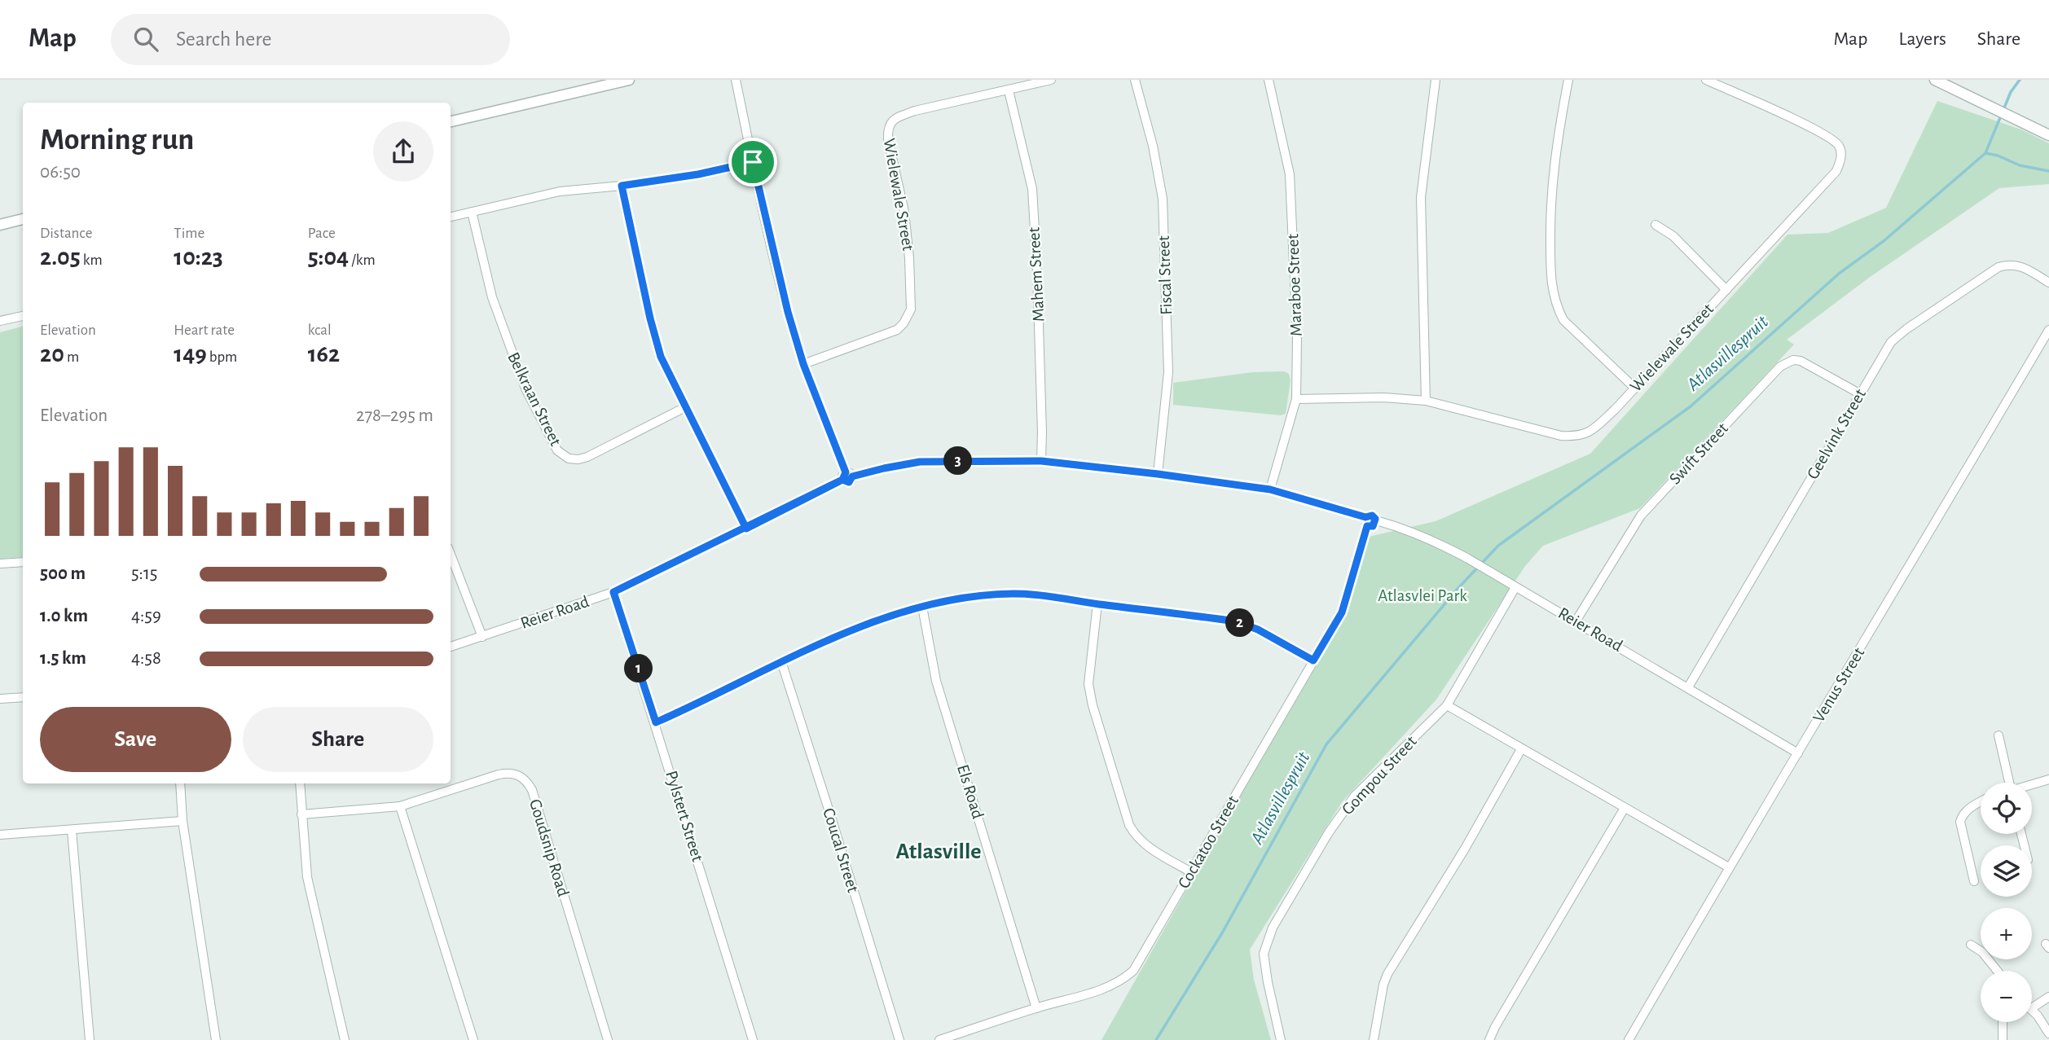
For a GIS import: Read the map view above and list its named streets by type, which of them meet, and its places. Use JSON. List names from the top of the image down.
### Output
{
  "streets": {
    "street": [
      "Wielewale Street",
      "Mahem Street",
      "Fiscal Street",
      "Maraboe Street",
      "Belkraan Street",
      "Geelvink Street",
      "Swift Street",
      "Reier Road",
      "Venus Street",
      "Gompou Street",
      "Els Road",
      "Pylstert Street",
      "Cockatoo Street",
      "Goudsnip Road",
      "Coucal Street"
    ]
  },
  "crossings": [
    ["Wielewale Street", "Mahem Street"],
    ["Wielewale Street", "Maraboe Street"],
    ["Mahem Street", "Reier Road"],
    ["Fiscal Street", "Reier Road"],
    ["Maraboe Street", "Reier Road"],
    ["Geelvink Street", "Swift Street"],
    ["Geelvink Street", "Reier Road"],
    ["Swift Street", "Reier Road"],
    ["Reier Road", "Venus Street"],
    ["Reier Road", "Gompou Street"],
    ["Reier Road", "Pylstert Street"],
    ["Reier Road", "Cockatoo Street"],
    ["Els Road", "Cockatoo Street"]
  ],
  "districts": ["Atlasville"],
  "water": ["Atlasvillespruit"],
  "parks": ["Atlasvlei Park"],
  "page": {
    "header": "Map",
    "search": "Search here",
    "nav": ["Map", "Layers", "Share"],
    "heading": ["Morning run", "06:50"],
    "stats": [
      ["Distance", "2.05 km"],
      ["Time", "10:23"],
      ["Pace", "5:04 /km"],
      ["Elevation", "20 m"],
      ["Heart rate", "149 bpm"],
      ["kcal", "162"]
    ],
    "chart": ["Elevation", "278–295 m"],
    "pins": ["3", "2", "1"],
    "list": [
      {
        "name": "500 m",
        "note": "5:15"
      },
      {
        "name": "1.0 km",
        "note": "4:59"
      },
      {
        "name": "1.5 km",
        "note": "4:58"
      }
    ],
    "buttons": ["Save", "Share"],
    "map_buttons": ["+", "−"]
  }
}
